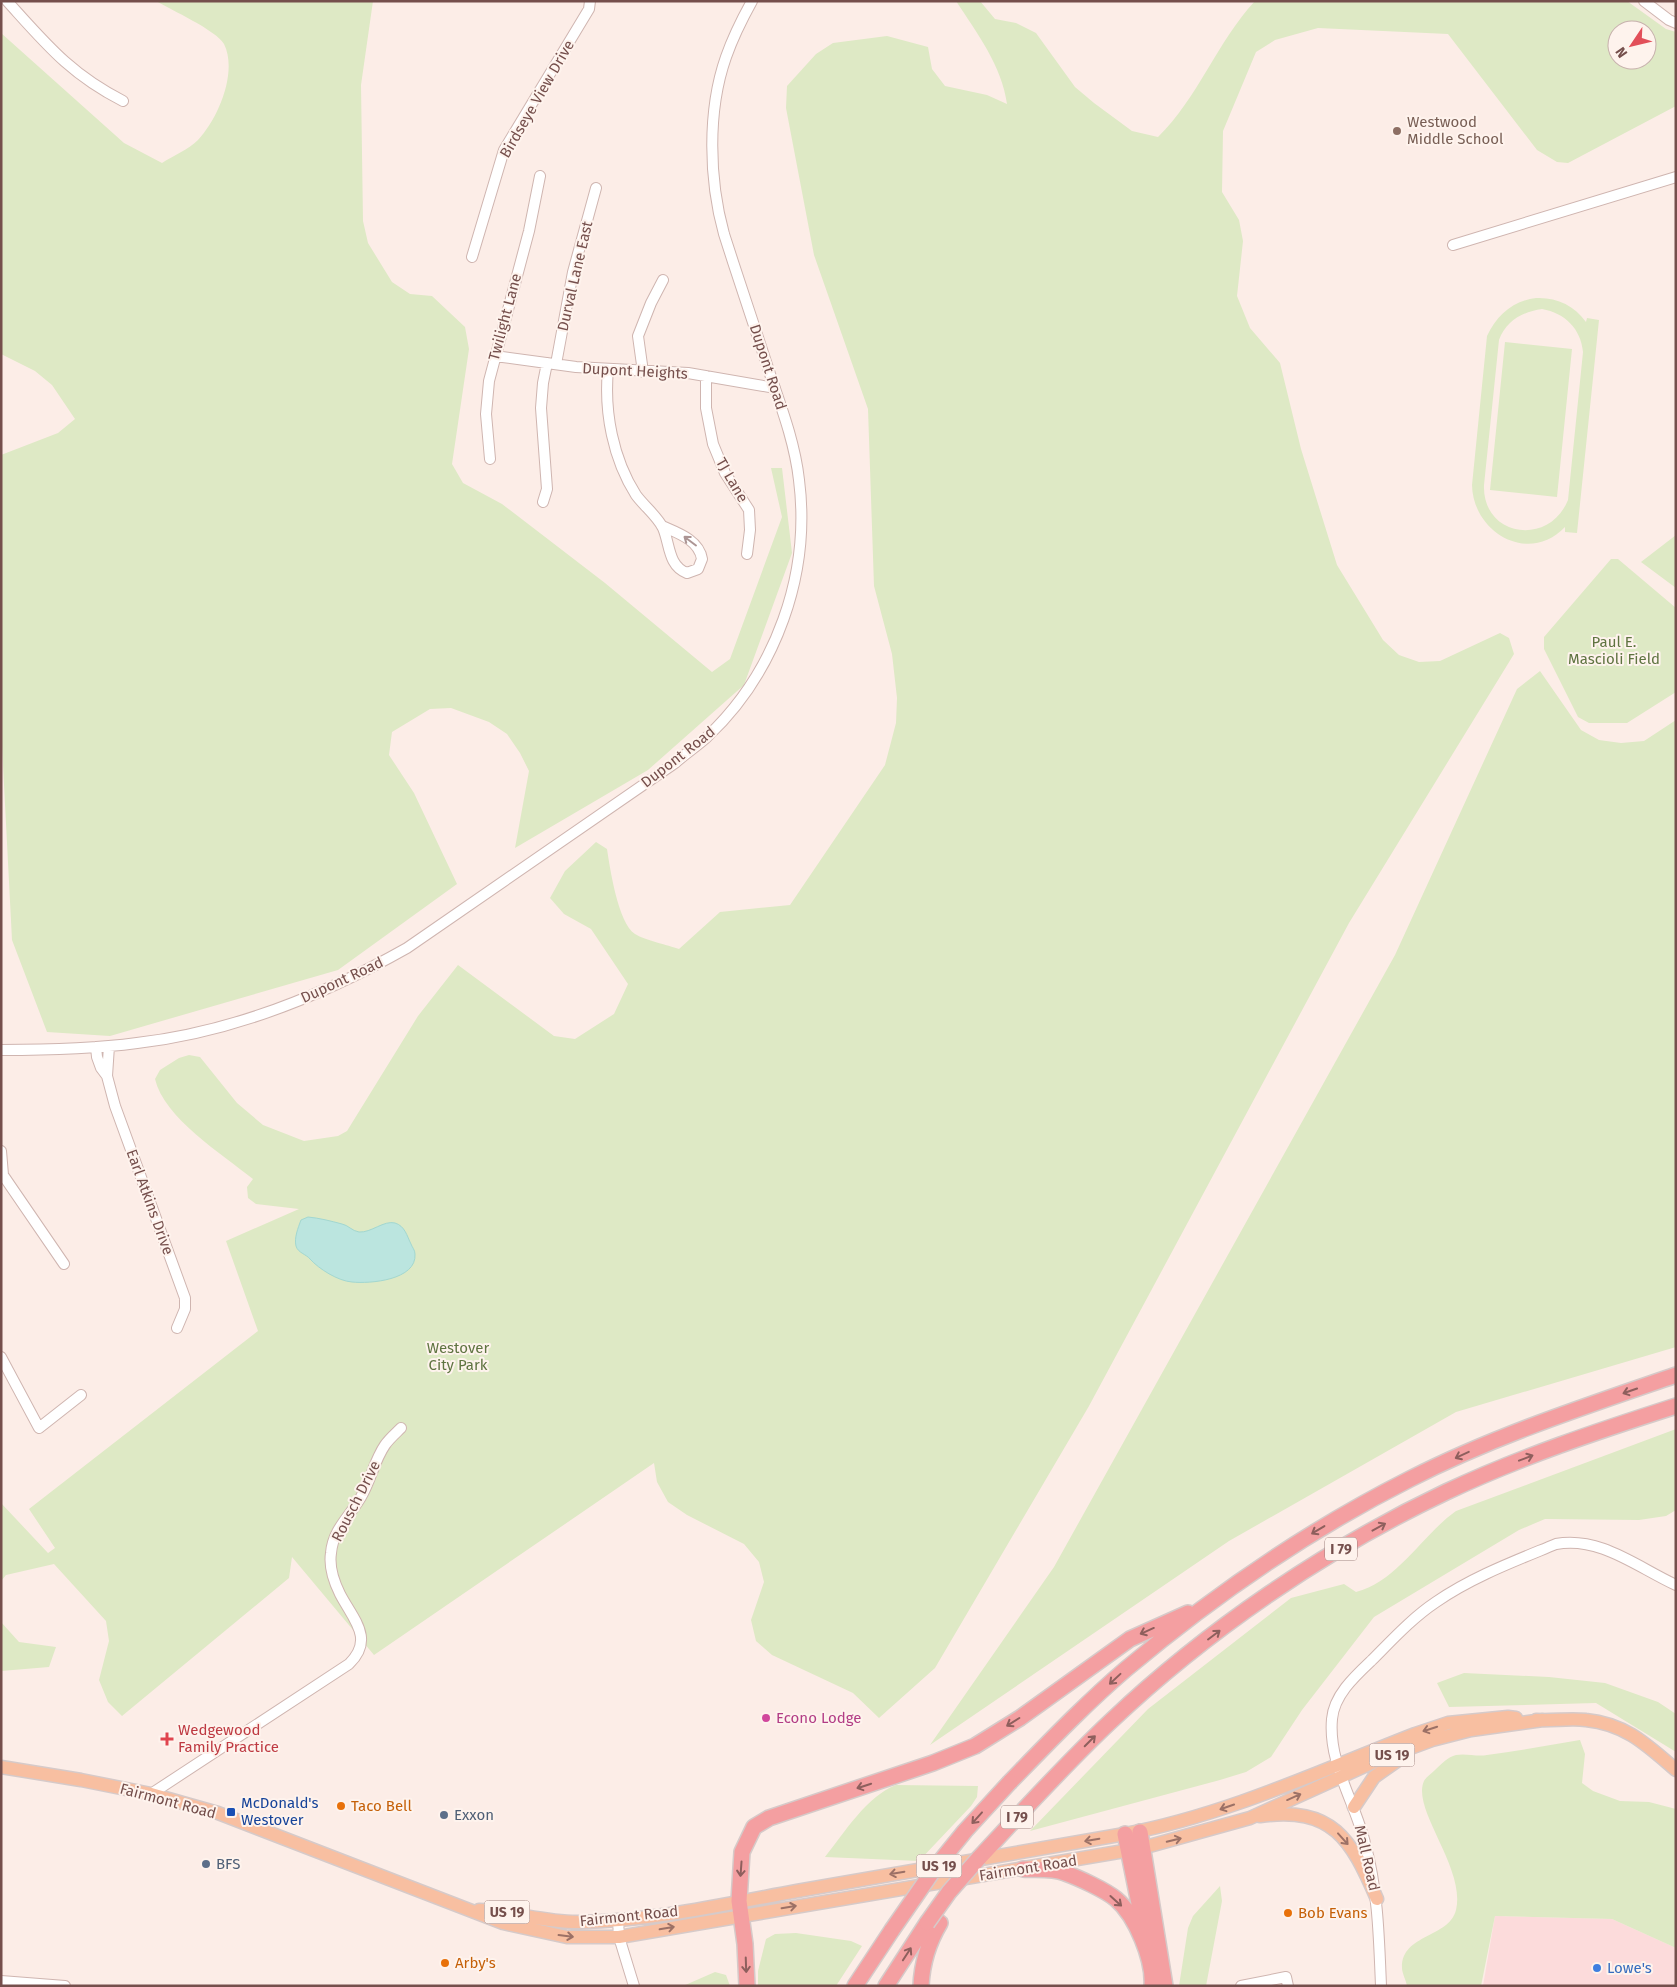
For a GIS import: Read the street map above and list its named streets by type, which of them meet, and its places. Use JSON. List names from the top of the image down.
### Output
{
  "streets": {
    "highway": ["I 79"],
    "main road": ["US 19", "Fairmont Road"],
    "street": [
      "Birdseye View Drive",
      "Durval Lane East",
      "Twilight Lane",
      "Dupont Road",
      "Dupont Heights",
      "TJ Lane",
      "Earl Atkins Drive",
      "Rousch Drive",
      "Mall Road"
    ]
  },
  "crossings": [
    ["Durval Lane East", "Dupont Heights"],
    ["Twilight Lane", "Dupont Heights"],
    ["Dupont Road", "Dupont Heights"],
    ["Dupont Road", "Earl Atkins Drive"],
    ["Dupont Heights", "TJ Lane"],
    ["Rousch Drive", "Fairmont Road"],
    ["Fairmont Road", "Mall Road"]
  ],
  "parks": ["Paul E. Mascioli Field", "Westover City Park"],
  "places": {
    "other": [
      "Westwood Middle School",
      "Econo Lodge",
      "Taco Bell",
      "Exxon",
      "BFS",
      "Bob Evans",
      "Arby's",
      "Lowe's"
    ],
    "health": ["Wedgewood Family Practice"],
    "transit": ["McDonald's Westover"]
  },
  "north": "bottom left"
}
